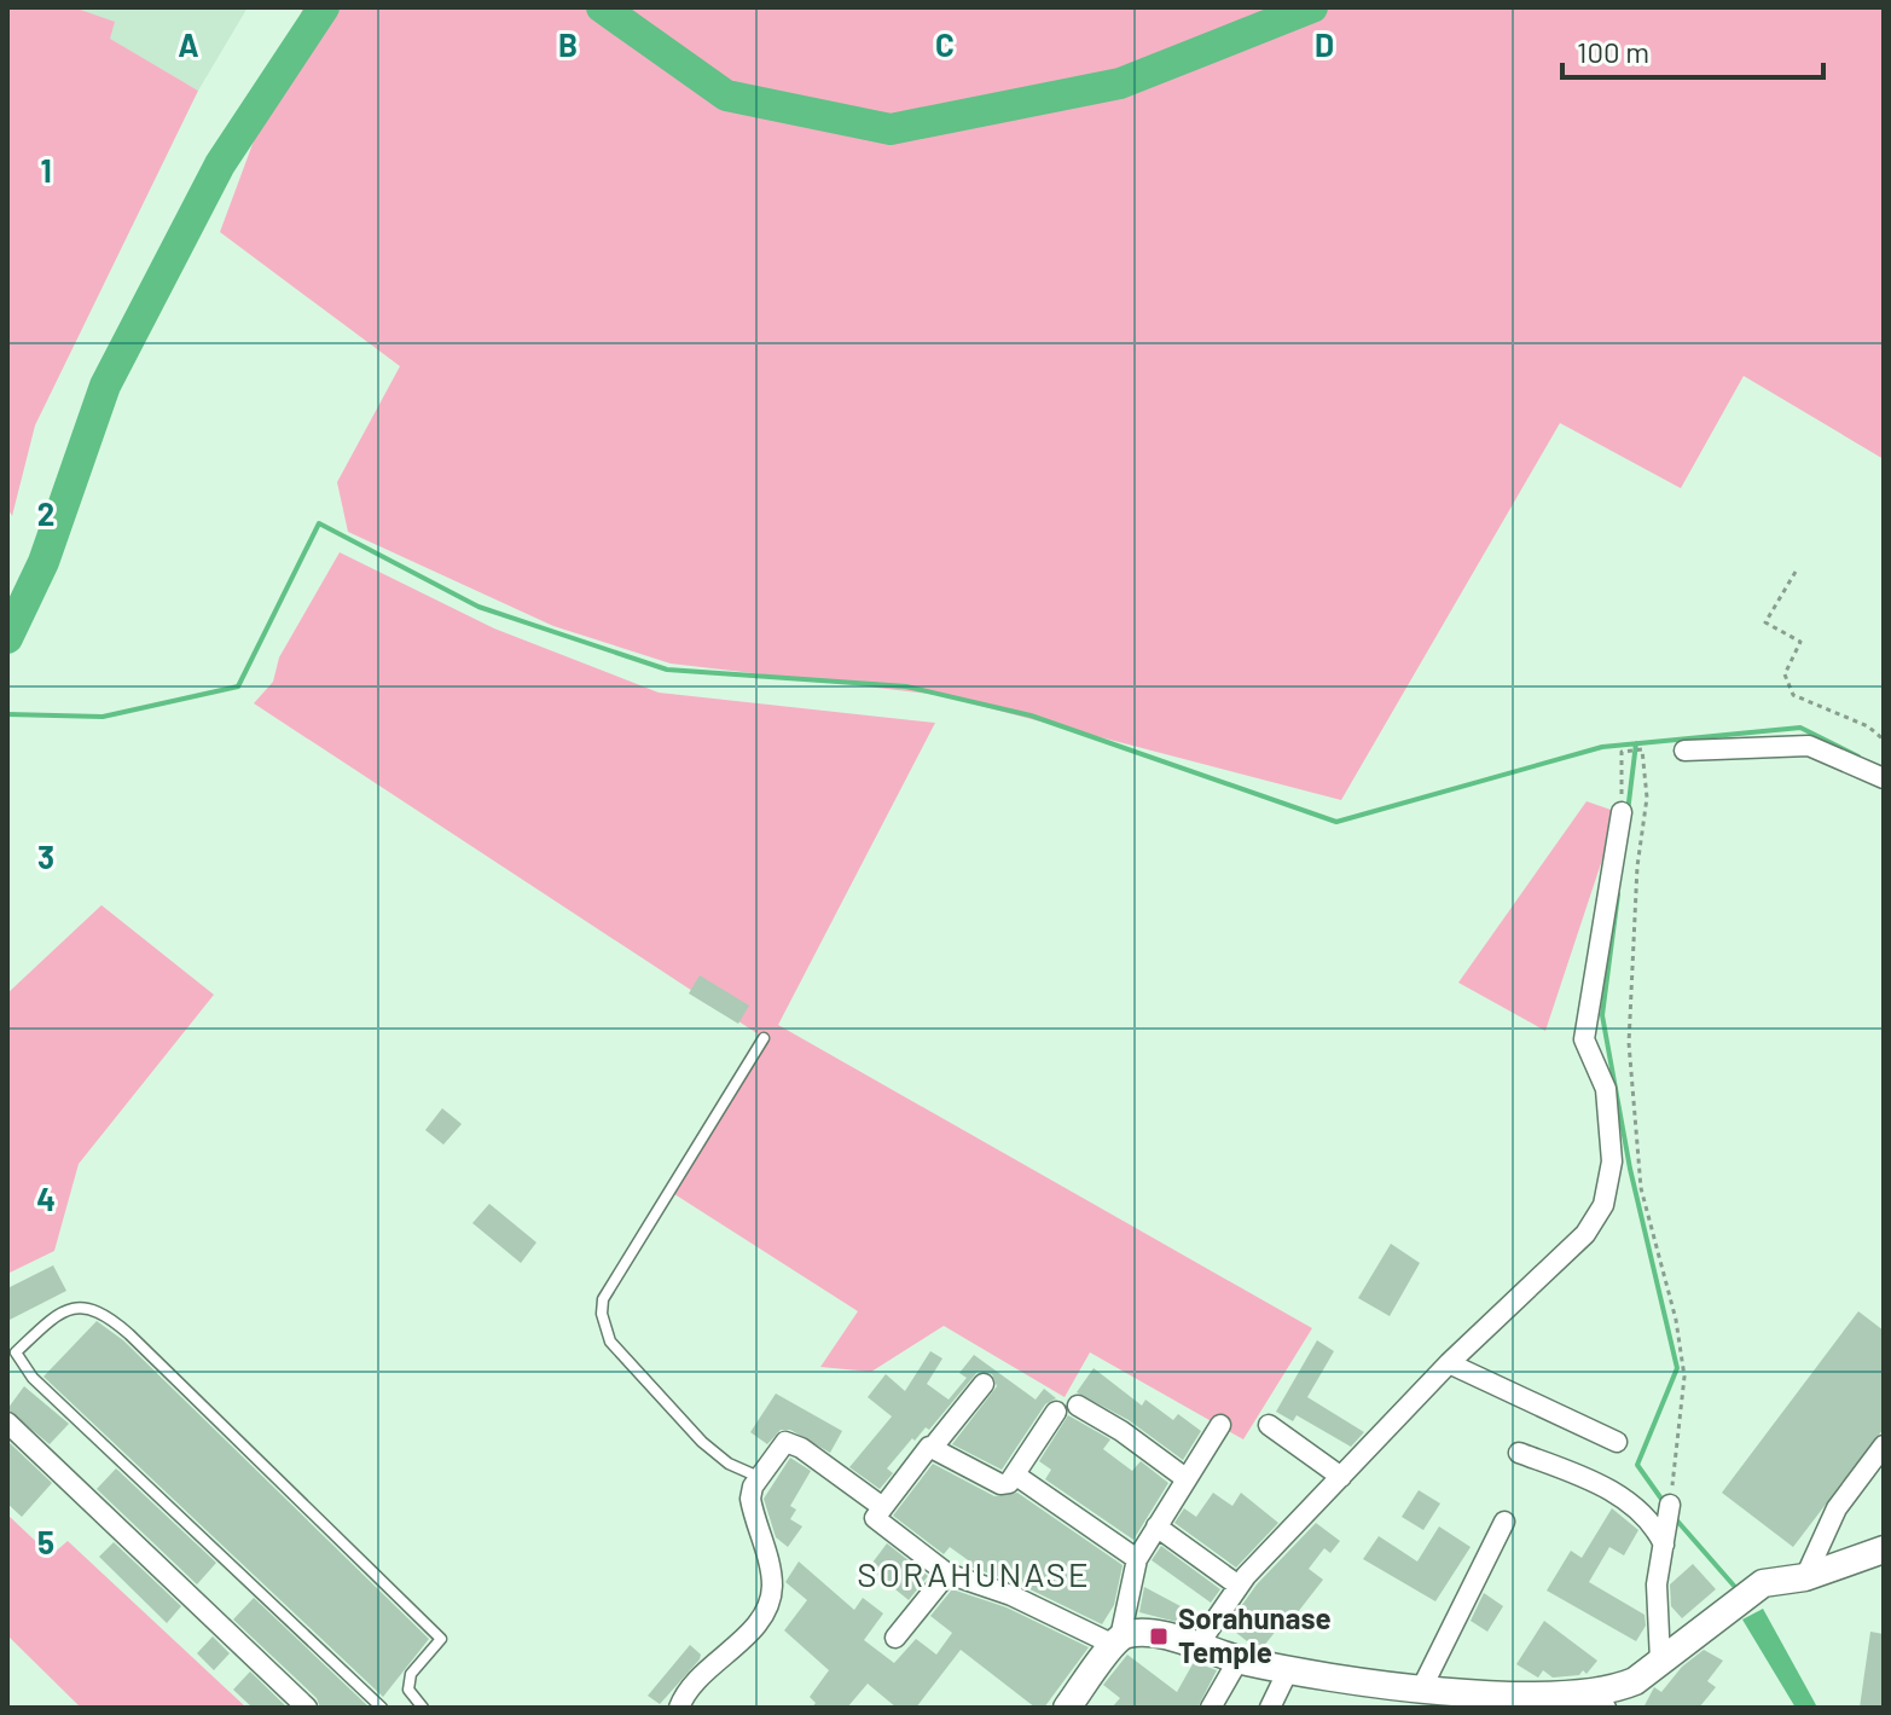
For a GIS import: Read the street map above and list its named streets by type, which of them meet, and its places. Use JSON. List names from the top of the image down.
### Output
{
  "districts": ["SORAHUNASE"],
  "places": {
    "transit": ["Sorahunase Temple"]
  },
  "scale_bar": "100 m",
  "grid": {
    "columns": [
      "A",
      "B",
      "C",
      "D"
    ],
    "rows": [
      "1",
      "2",
      "3",
      "4",
      "5"
    ]
  }
}
